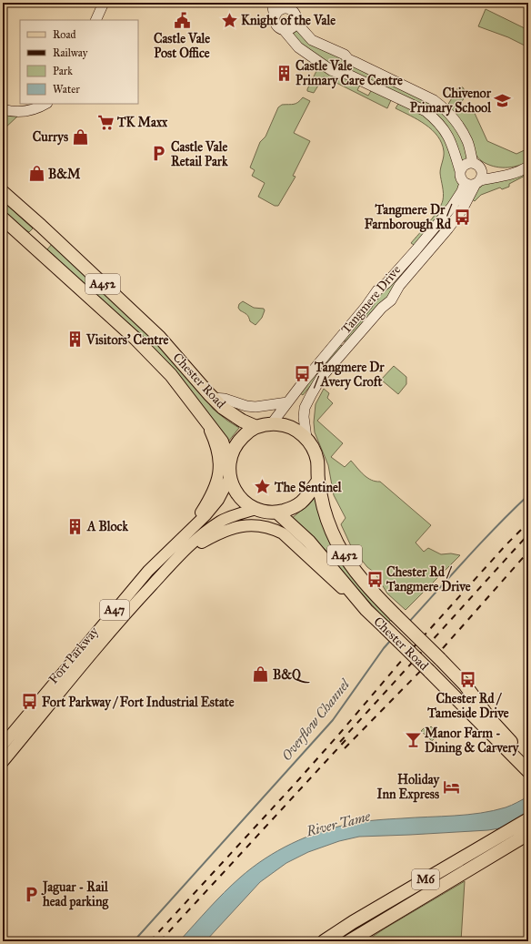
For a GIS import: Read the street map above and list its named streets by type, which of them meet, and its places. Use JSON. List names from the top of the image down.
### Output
{
  "streets": {
    "highway": ["A452", "Chester Road", "M6"],
    "main road": ["A47", "Fort Parkway"],
    "street": ["Tangmere Drive"]
  },
  "crossings": [
    ["A452", "Chester Road"],
    ["Tangmere Drive", "Chester Road"],
    ["Tangmere Drive", "Fort Parkway"],
    ["Chester Road", "Fort Parkway"]
  ],
  "water": ["Overflow Channel", "River Tame"],
  "places": {
    "public building": ["Castle Vale Post Office"],
    "place": ["Knight of the Vale", "The Sentinel"],
    "building": ["Castle Vale Primary Care Centre", "Visitors' Centre", "A Block"],
    "school or university": ["Chivenor Primary School"],
    "supermarket": ["TK Maxx"],
    "shop": ["Currys", "B&M", "B&Q"],
    "parking": ["Castle Vale Retail Park", "Jaguar - Rail head parking"],
    "bus stop": [
      "Tangmere Dr / Farnborough Rd",
      "Tangmere Dr / Avery Croft",
      "Chester Rd / Tangmere Drive",
      "Chester Rd / Tameside Drive",
      "Fort Parkway / Fort Industrial Estate"
    ],
    "bar": ["Manor Farm - Dining & Carvery"],
    "hotel": ["Holiday Inn Express"]
  },
  "legend": [
    "Road",
    "Railway",
    "Park",
    "Water"
  ]
}
